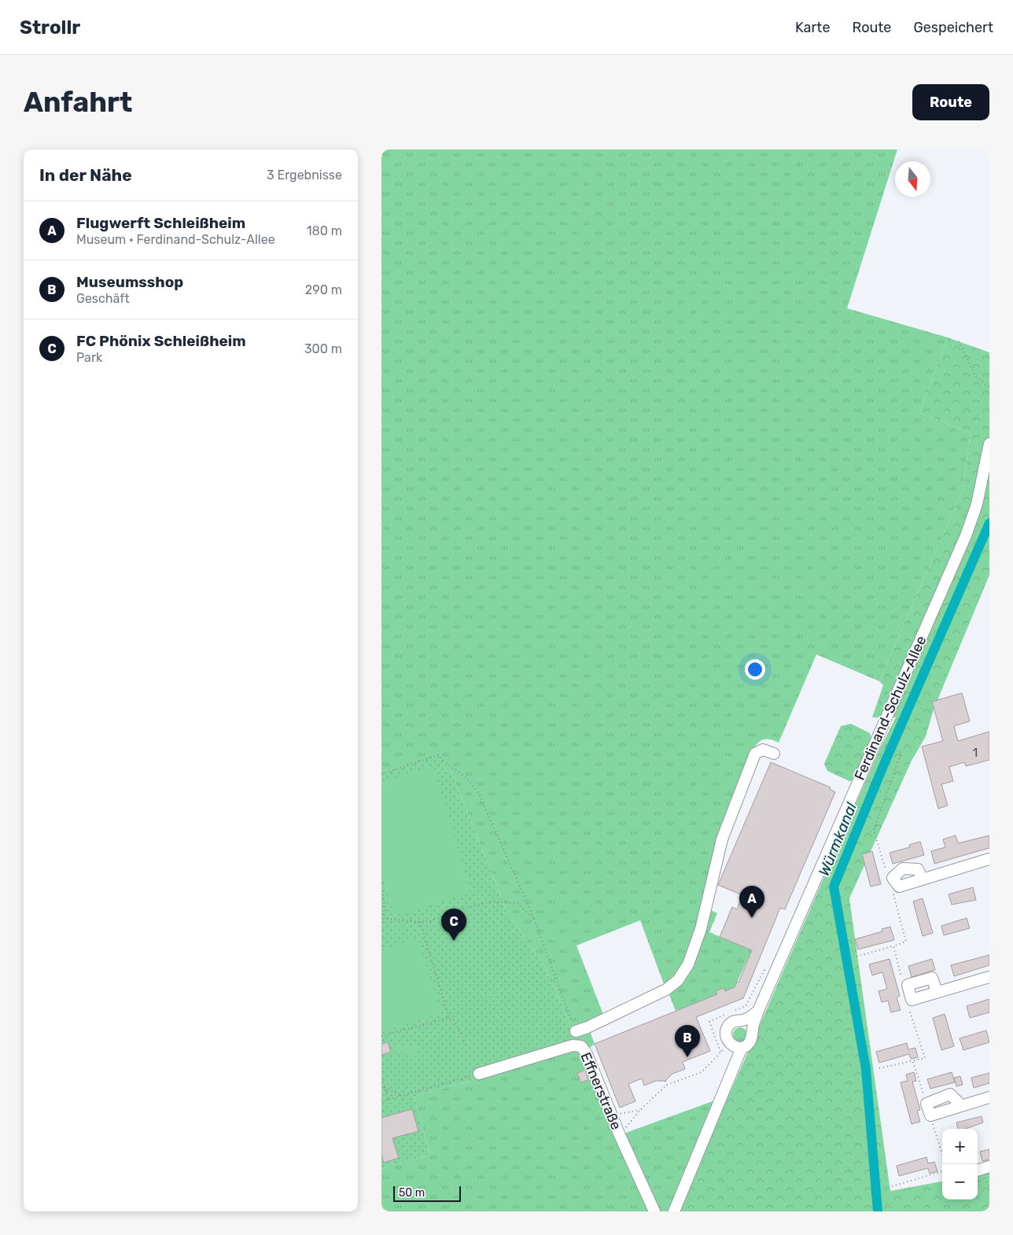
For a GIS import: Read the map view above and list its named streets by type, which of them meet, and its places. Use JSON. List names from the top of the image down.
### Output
{
  "streets": {
    "street": ["Ferdinand-Schulz-Allee", "Effnerstraße"]
  },
  "water": ["Würmkanal"],
  "house_numbers": ["1"],
  "scale_bar": "50 m",
  "north": "bottom",
  "page": {
    "header": "Strollr",
    "nav": ["Karte", "Route", "Gespeichert"],
    "buttons": "Route",
    "title": "Anfahrt",
    "heading": ["In der Nähe", "3 Ergebnisse"],
    "list": [
      {
        "mark": "A",
        "name": "Flugwerft Schleißheim",
        "note": "Museum · Ferdinand-Schulz-Allee",
        "value": "180 m"
      },
      {
        "mark": "B",
        "name": "Museumsshop",
        "note": "Geschäft",
        "value": "290 m"
      },
      {
        "mark": "C",
        "name": "FC Phönix Schleißheim",
        "note": "Park",
        "value": "300 m"
      }
    ],
    "pins": ["A", "C", "B"],
    "map_buttons": ["+", "−"],
    "scale": "50 m"
  }
}
